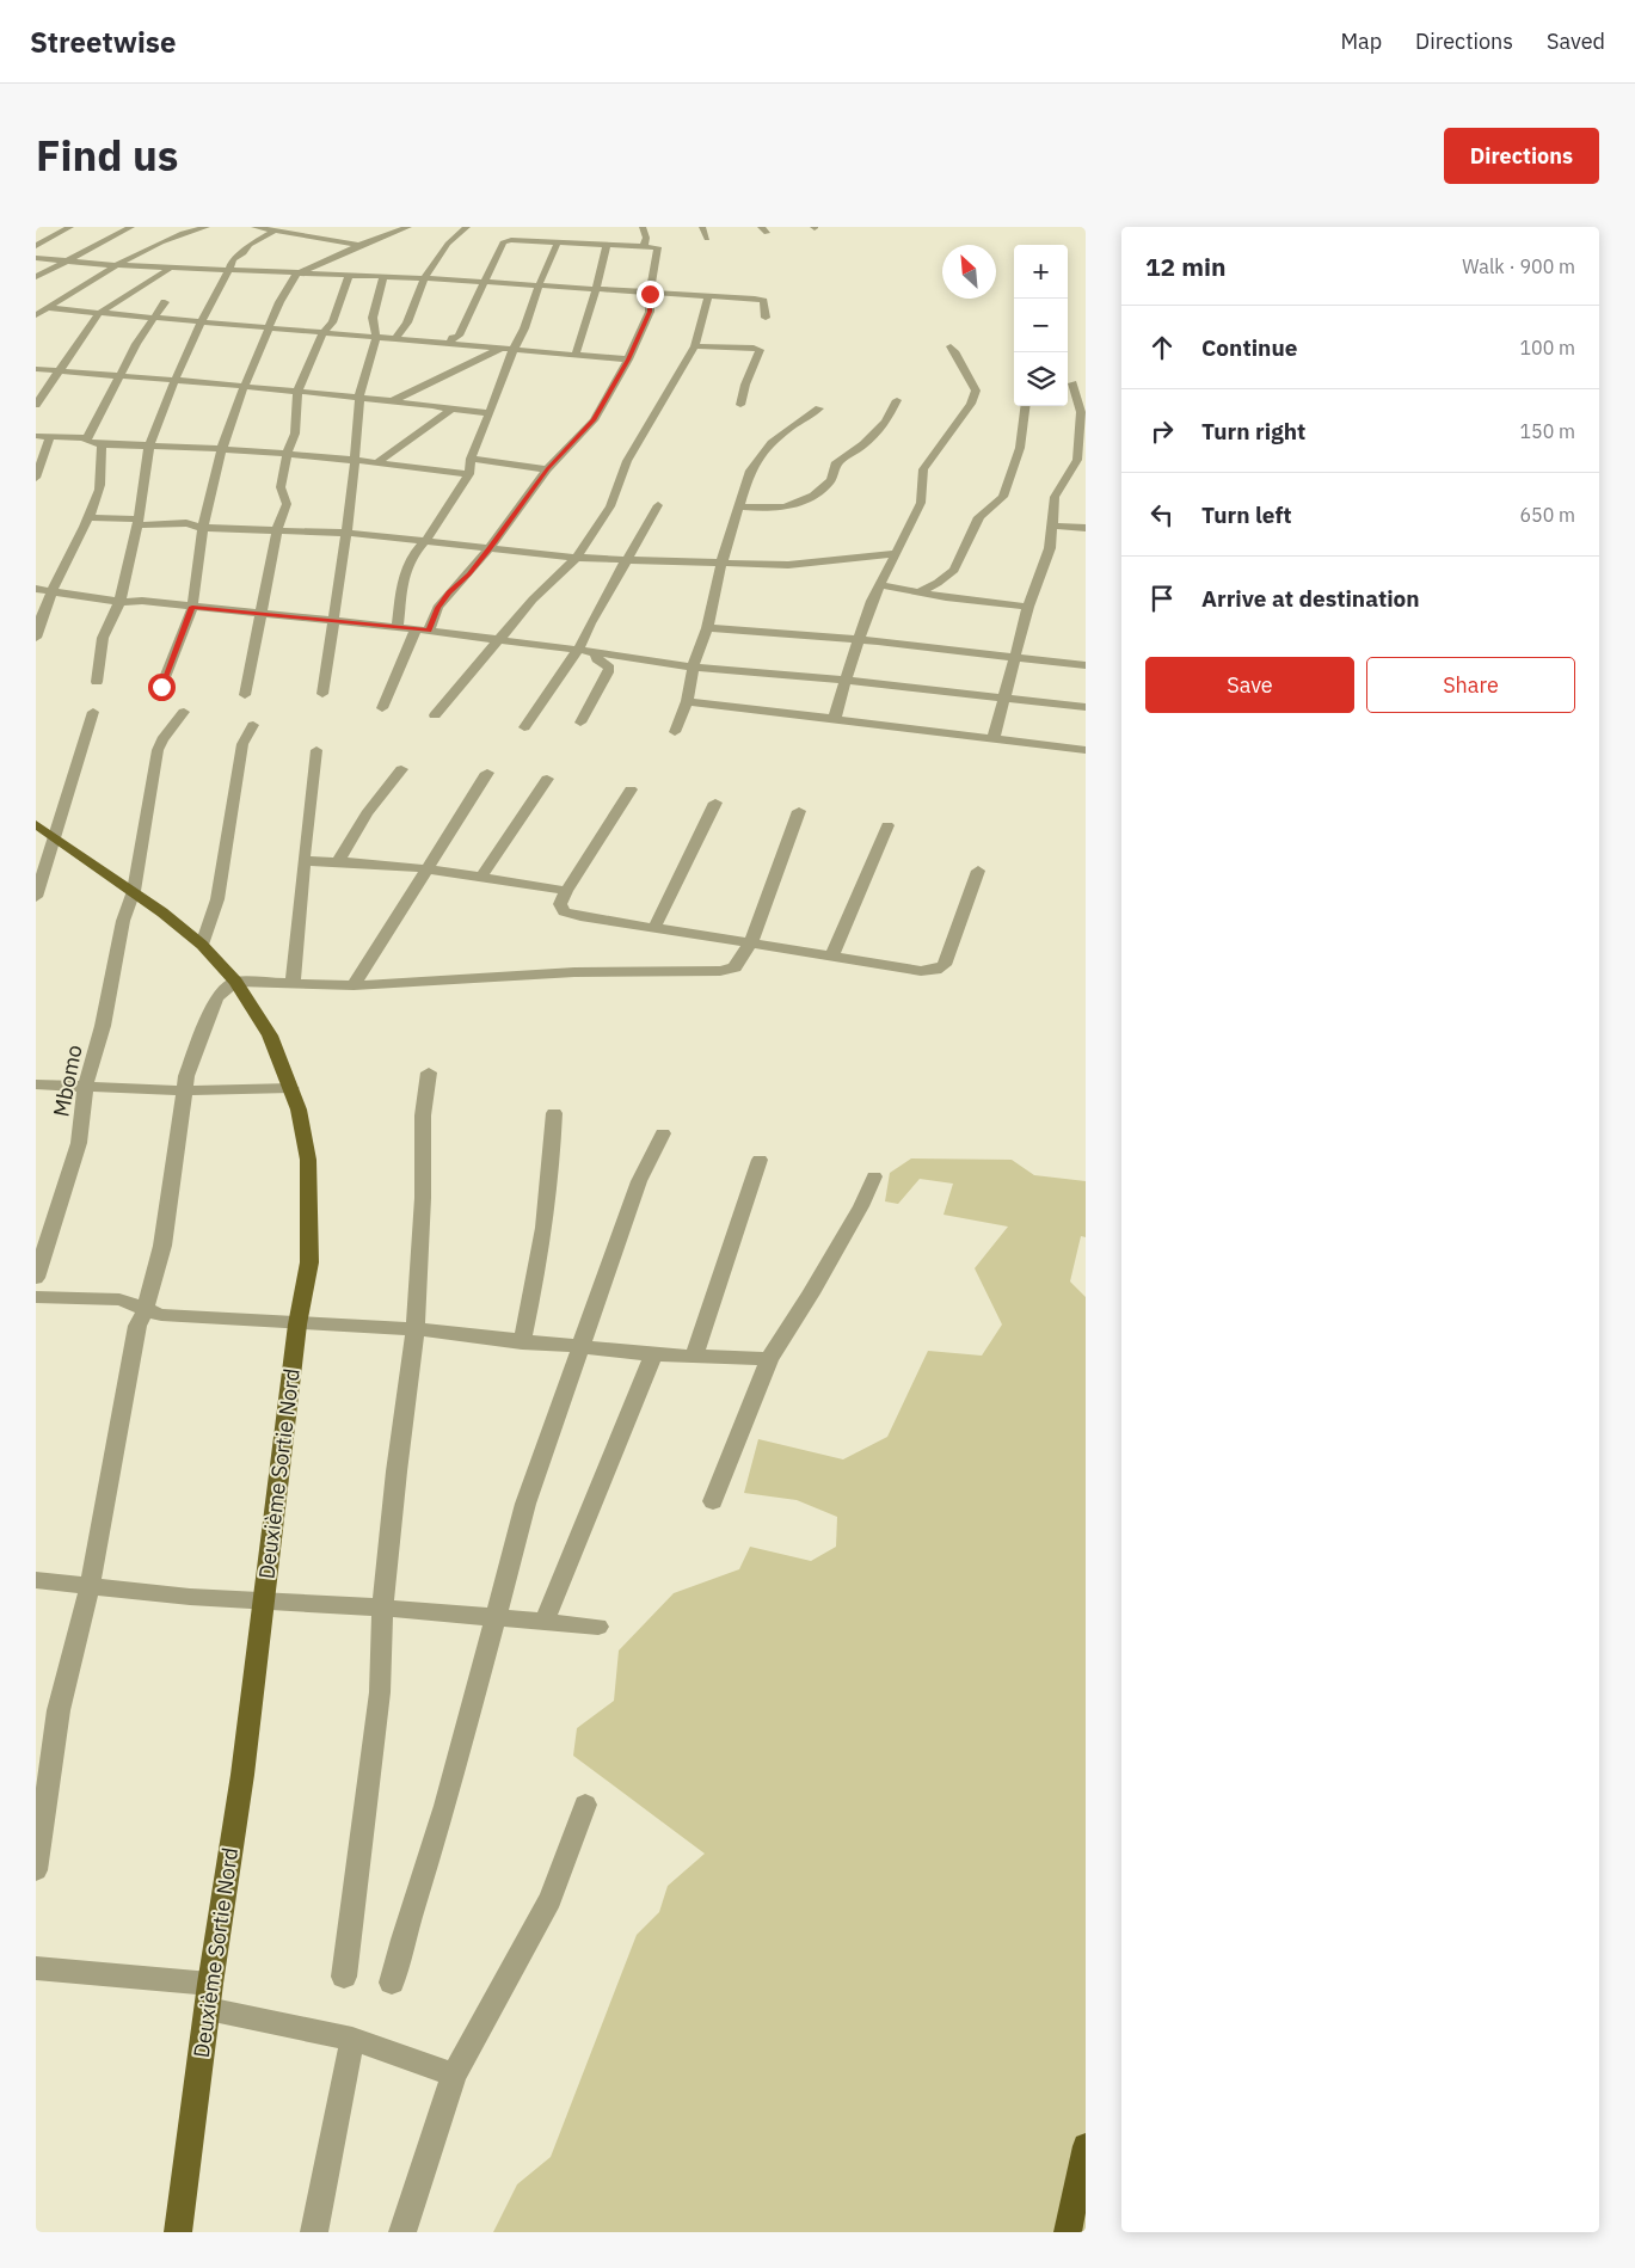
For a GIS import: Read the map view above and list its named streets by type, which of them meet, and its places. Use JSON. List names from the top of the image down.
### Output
{
  "streets": {
    "main road": ["Deuxième Sortie Nord"],
    "street": ["Mbomo"]
  },
  "crossings": [
    ["Mbomo", "Deuxième Sortie Nord"]
  ],
  "north": "top left",
  "page": {
    "header": "Streetwise",
    "nav": ["Map", "Directions", "Saved"],
    "title": "Find us",
    "buttons": [
      "Directions",
      ["Save", "Share"]
    ],
    "heading": ["12 min", "Walk · 900 m"],
    "map_buttons": ["+", "−"],
    "list": [
      ["Continue", "100 m"],
      ["Turn right", "150 m"],
      ["Turn left", "650 m"],
      "Arrive at destination"
    ]
  }
}
